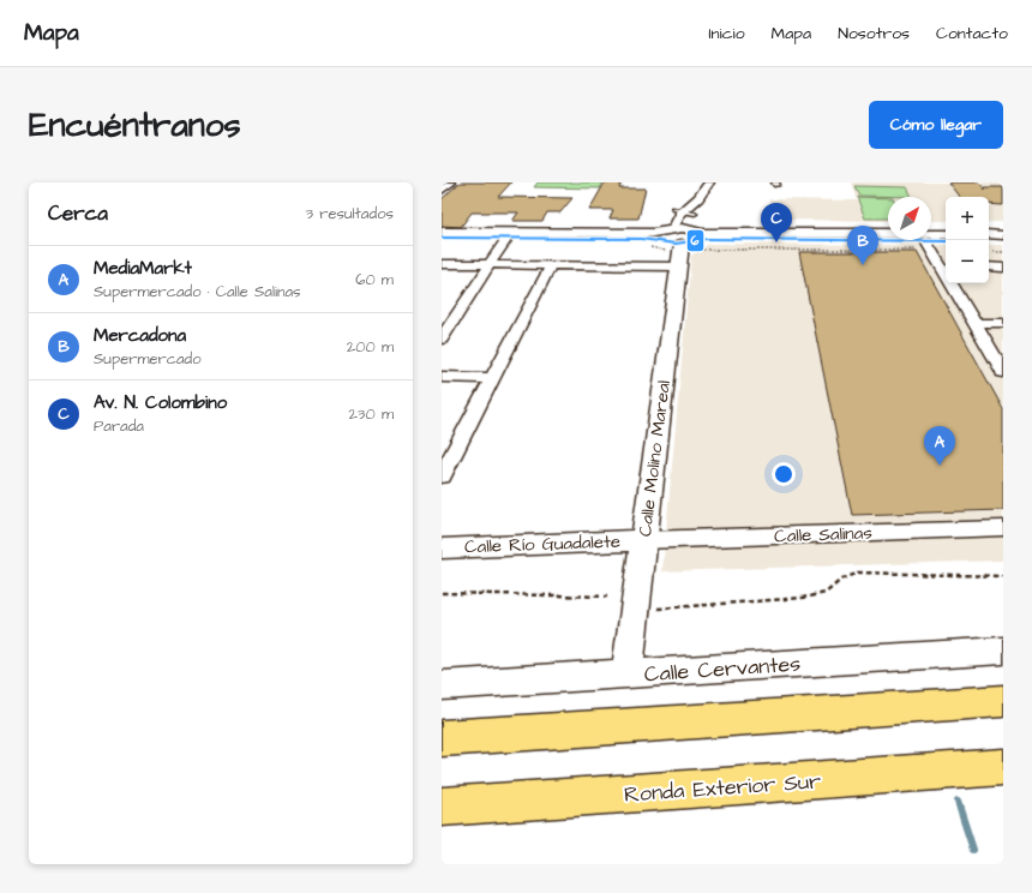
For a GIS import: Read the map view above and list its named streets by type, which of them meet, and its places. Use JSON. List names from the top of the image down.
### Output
{
  "streets": {
    "highway": ["Ronda Exterior Sur"],
    "street": [
      "Calle Molino Mareal",
      "Calle Salinas",
      "Calle Río Guadalete",
      "Calle Cervantes"
    ]
  },
  "crossings": [
    ["Calle Molino Mareal", "Calle Salinas"],
    ["Calle Molino Mareal", "Calle Río Guadalete"],
    ["Calle Molino Mareal", "Calle Cervantes"],
    ["Calle Salinas", "Calle Río Guadalete"]
  ],
  "lines": ["transit line 6"],
  "north": "top right",
  "page": {
    "header": "Mapa",
    "nav": [
      "Inicio",
      "Mapa",
      "Nosotros",
      "Contacto"
    ],
    "buttons": "Cómo llegar",
    "title": "Encuéntranos",
    "heading": ["Cerca", "3 resultados"],
    "map_buttons": ["+", "−"],
    "pins": ["C", "B", "A"],
    "list": [
      {
        "mark": "A",
        "name": "MediaMarkt",
        "note": "Supermercado · Calle Salinas",
        "value": "60 m"
      },
      {
        "mark": "B",
        "name": "Mercadona",
        "note": "Supermercado",
        "value": "200 m"
      },
      {
        "mark": "C",
        "name": "Av. N. Colombino",
        "note": "Parada",
        "value": "230 m"
      }
    ]
  }
}
